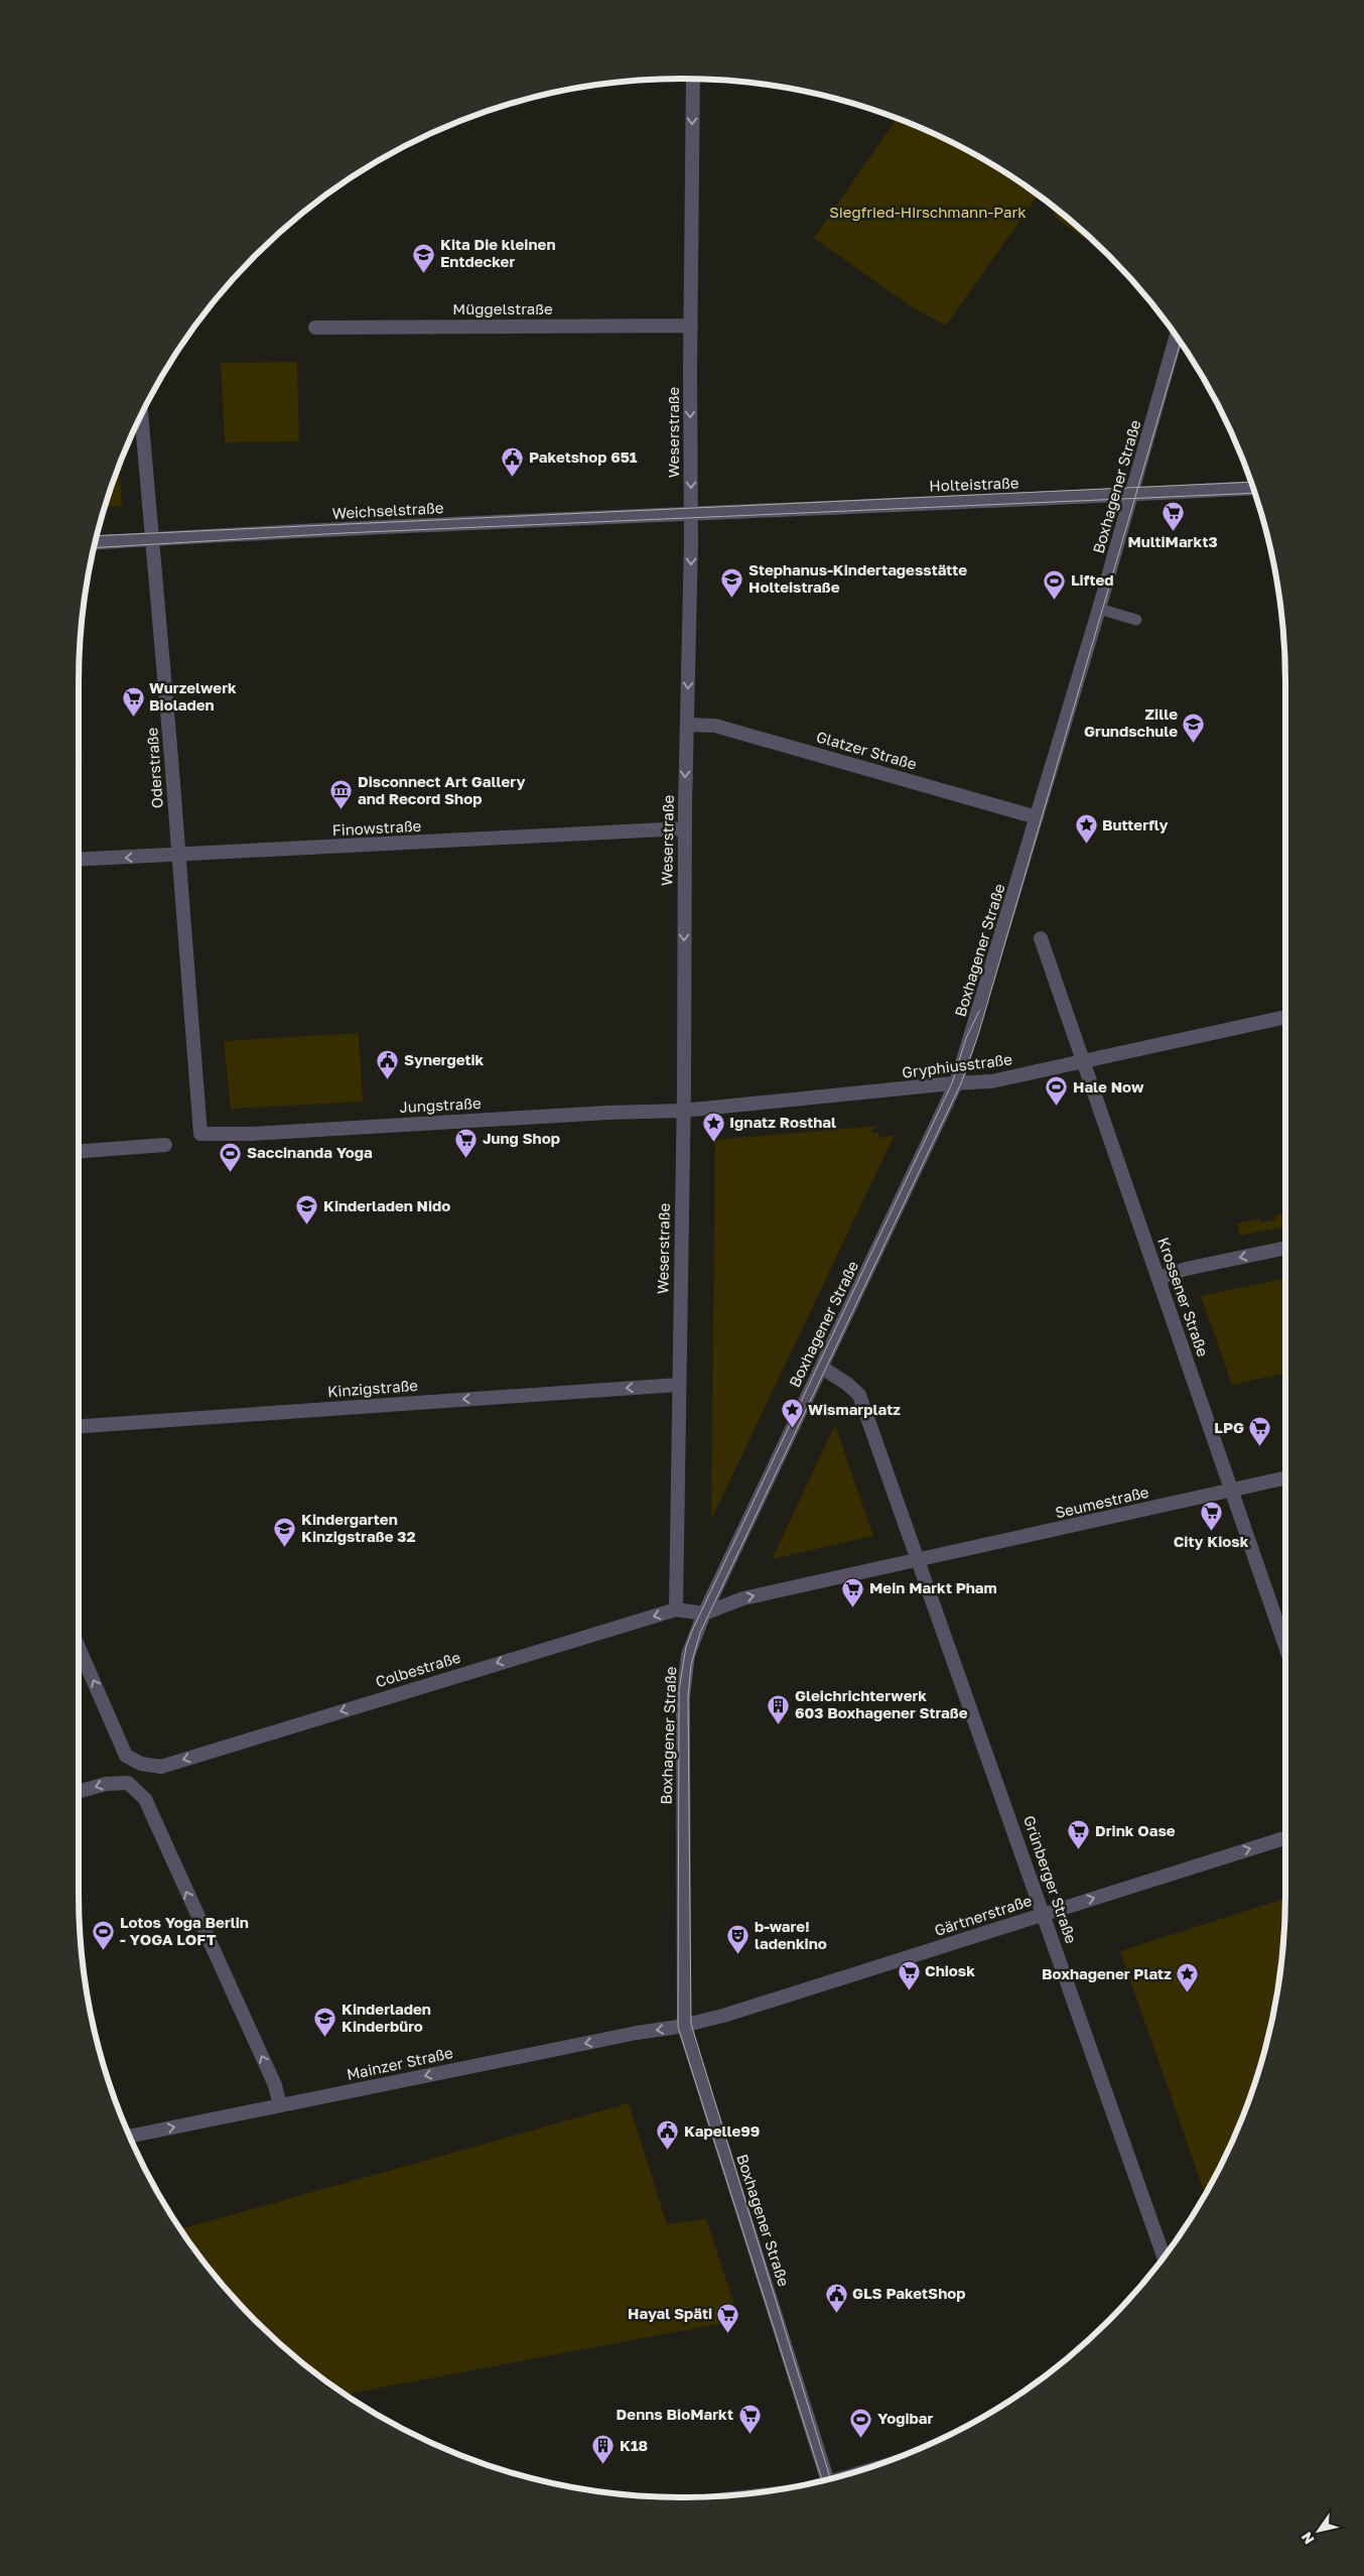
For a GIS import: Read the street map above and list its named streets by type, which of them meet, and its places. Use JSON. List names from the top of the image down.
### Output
{
  "streets": {
    "street": [
      "Müggelstraße",
      "Weserstraße",
      "Holteistraße",
      "Boxhagener Straße",
      "Weichselstraße",
      "Glatzer Straße",
      "Oderstraße",
      "Finowstraße",
      "Gryphiusstraße",
      "Jungstraße",
      "Krossener Straße",
      "Kinzigstraße",
      "Seumestraße",
      "Colbestraße",
      "Grünberger Straße",
      "Gärtnerstraße",
      "Mainzer Straße"
    ]
  },
  "crossings": [
    ["Müggelstraße", "Weserstraße"],
    ["Weserstraße", "Holteistraße"],
    ["Weserstraße", "Weichselstraße"],
    ["Weserstraße", "Glatzer Straße"],
    ["Weserstraße", "Finowstraße"],
    ["Weserstraße", "Gryphiusstraße"],
    ["Weserstraße", "Jungstraße"],
    ["Weserstraße", "Kinzigstraße"],
    ["Weserstraße", "Colbestraße"],
    ["Holteistraße", "Boxhagener Straße"],
    ["Holteistraße", "Weichselstraße"],
    ["Boxhagener Straße", "Glatzer Straße"],
    ["Boxhagener Straße", "Gryphiusstraße"],
    ["Boxhagener Straße", "Colbestraße"],
    ["Boxhagener Straße", "Gärtnerstraße"],
    ["Boxhagener Straße", "Mainzer Straße"],
    ["Weichselstraße", "Oderstraße"],
    ["Oderstraße", "Finowstraße"],
    ["Oderstraße", "Jungstraße"],
    ["Gryphiusstraße", "Jungstraße"],
    ["Gryphiusstraße", "Krossener Straße"],
    ["Krossener Straße", "Seumestraße"],
    ["Seumestraße", "Grünberger Straße"],
    ["Grünberger Straße", "Gärtnerstraße"],
    ["Gärtnerstraße", "Mainzer Straße"]
  ],
  "one_way": [
    "Weserstraße",
    "Kinzigstraße",
    "Colbestraße",
    "Gärtnerstraße"
  ],
  "parks": ["Siegfried-Hirschmann-Park"],
  "places": {
    "school or university": [
      "Kita Die kleinen Entdecker",
      "Stephanus-Kindertagesstätte Holteistraße",
      "Zille Grundschule",
      "Kinderladen Nido",
      "Kindergarten Kinzigstraße 32",
      "Kinderladen Kinderbüro"
    ],
    "public building": [
      "Paketshop 651",
      "Synergetik",
      "Kapelle99",
      "GLS PaketShop"
    ],
    "supermarket": [
      "MultiMarkt3",
      "Wurzelwerk Bioladen",
      "Jung Shop",
      "LPG",
      "City Kiosk",
      "Mein Markt Pham",
      "Drink Oase",
      "Chiosk",
      "Hayal Späti",
      "Denns BioMarkt"
    ],
    "sports": [
      "Lifted",
      "Hale Now",
      "Saccinanda Yoga",
      "Lotos Yoga Berlin - YOGA LOFT",
      "Yogibar"
    ],
    "museum": ["Disconnect Art Gallery and Record Shop"],
    "place": [
      "Butterfly",
      "Ignatz Rosthal",
      "Wismarplatz",
      "Boxhagener Platz"
    ],
    "building": ["Gleichrichterwerk 603 Boxhagener Straße", "K18"],
    "theatre": ["b-ware! ladenkino"]
  },
  "north": "bottom left"
}
